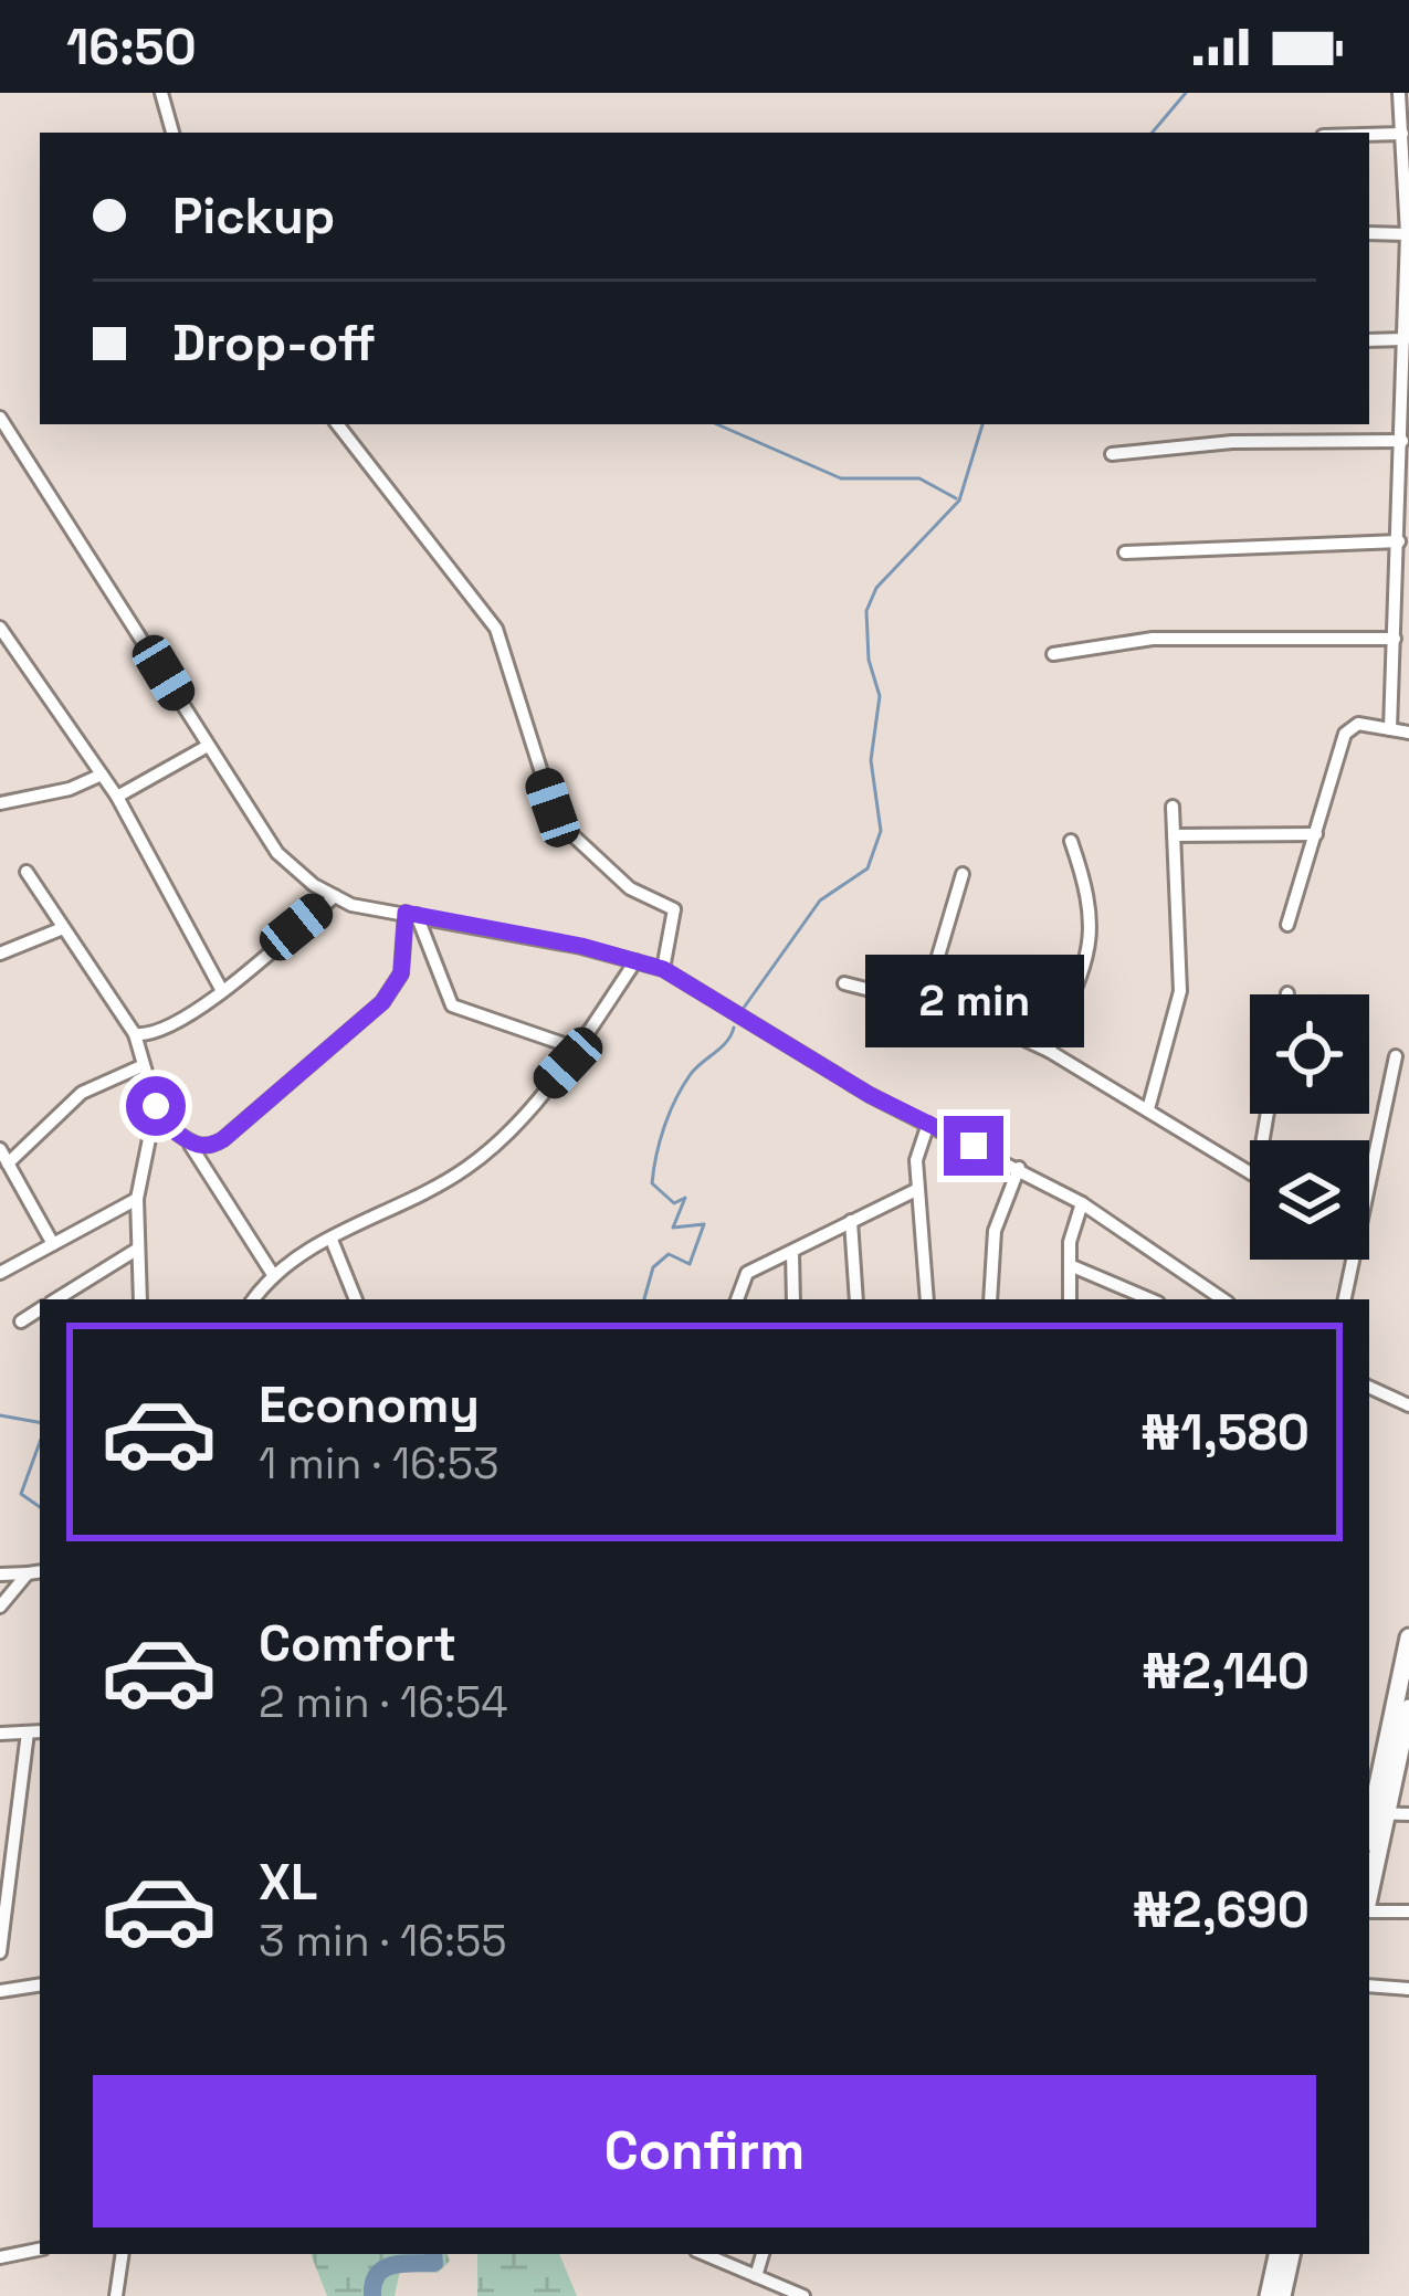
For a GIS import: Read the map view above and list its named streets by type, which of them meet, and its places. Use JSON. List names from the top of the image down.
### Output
{
  "page": {
    "status": "16:50",
    "banner": ["Pickup", "Drop-off"],
    "bubble": "2 min",
    "list": [
      {
        "name": "Economy",
        "note": "1 min · 16:53",
        "value": "₦1,580"
      },
      {
        "name": "Comfort",
        "note": "2 min · 16:54",
        "value": "₦2,140"
      },
      {
        "name": "XL",
        "note": "3 min · 16:55",
        "value": "₦2,690"
      }
    ],
    "buttons": "Confirm"
  }
}
